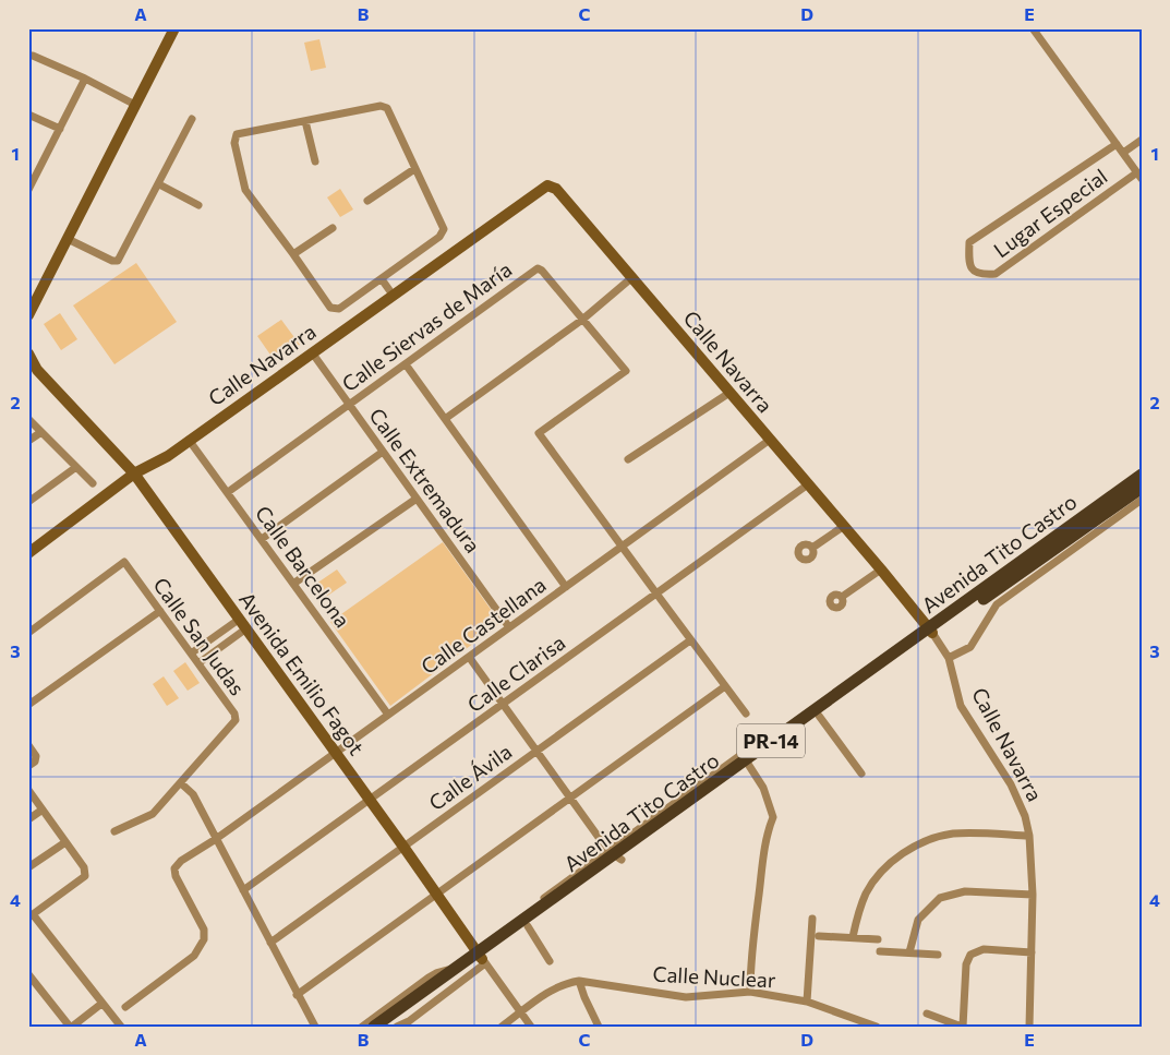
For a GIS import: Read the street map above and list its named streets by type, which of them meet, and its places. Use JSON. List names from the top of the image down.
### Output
{
  "streets": {
    "main road": ["Avenida Tito Castro", "PR-14"],
    "street": [
      "Lugar Especial",
      "Calle Siervas de María",
      "Calle Navarra",
      "Calle Extremadura",
      "Calle Barcelona",
      "Calle Castellana",
      "Calle San Judas",
      "Avenida Emilio Fagot",
      "Calle Clarisa",
      "Calle Ávila",
      "Calle Nuclear"
    ]
  },
  "crossings": [
    ["Calle Siervas de María", "Calle Extremadura"],
    ["Calle Siervas de María", "Calle Barcelona"],
    ["Calle Siervas de María", "Calle Castellana"],
    ["Calle Siervas de María", "Calle Clarisa"],
    ["Calle Siervas de María", "Calle Ávila"],
    ["Calle Navarra", "Calle Extremadura"],
    ["Calle Navarra", "Avenida Tito Castro"],
    ["Calle Navarra", "Calle Barcelona"],
    ["Calle Navarra", "Calle Castellana"],
    ["Calle Navarra", "Avenida Emilio Fagot"],
    ["Calle Navarra", "Calle Clarisa"],
    ["Calle Extremadura", "Calle Castellana"],
    ["Avenida Tito Castro", "Avenida Emilio Fagot"],
    ["Calle Barcelona", "Calle Castellana"],
    ["Calle Castellana", "Avenida Emilio Fagot"],
    ["Avenida Emilio Fagot", "Calle Clarisa"],
    ["Avenida Emilio Fagot", "Calle Ávila"],
    ["Avenida Emilio Fagot", "Calle Nuclear"]
  ],
  "grid": {
    "columns": [
      "A",
      "B",
      "C",
      "D",
      "E"
    ],
    "rows": [
      "1",
      "2",
      "3",
      "4"
    ]
  }
}
